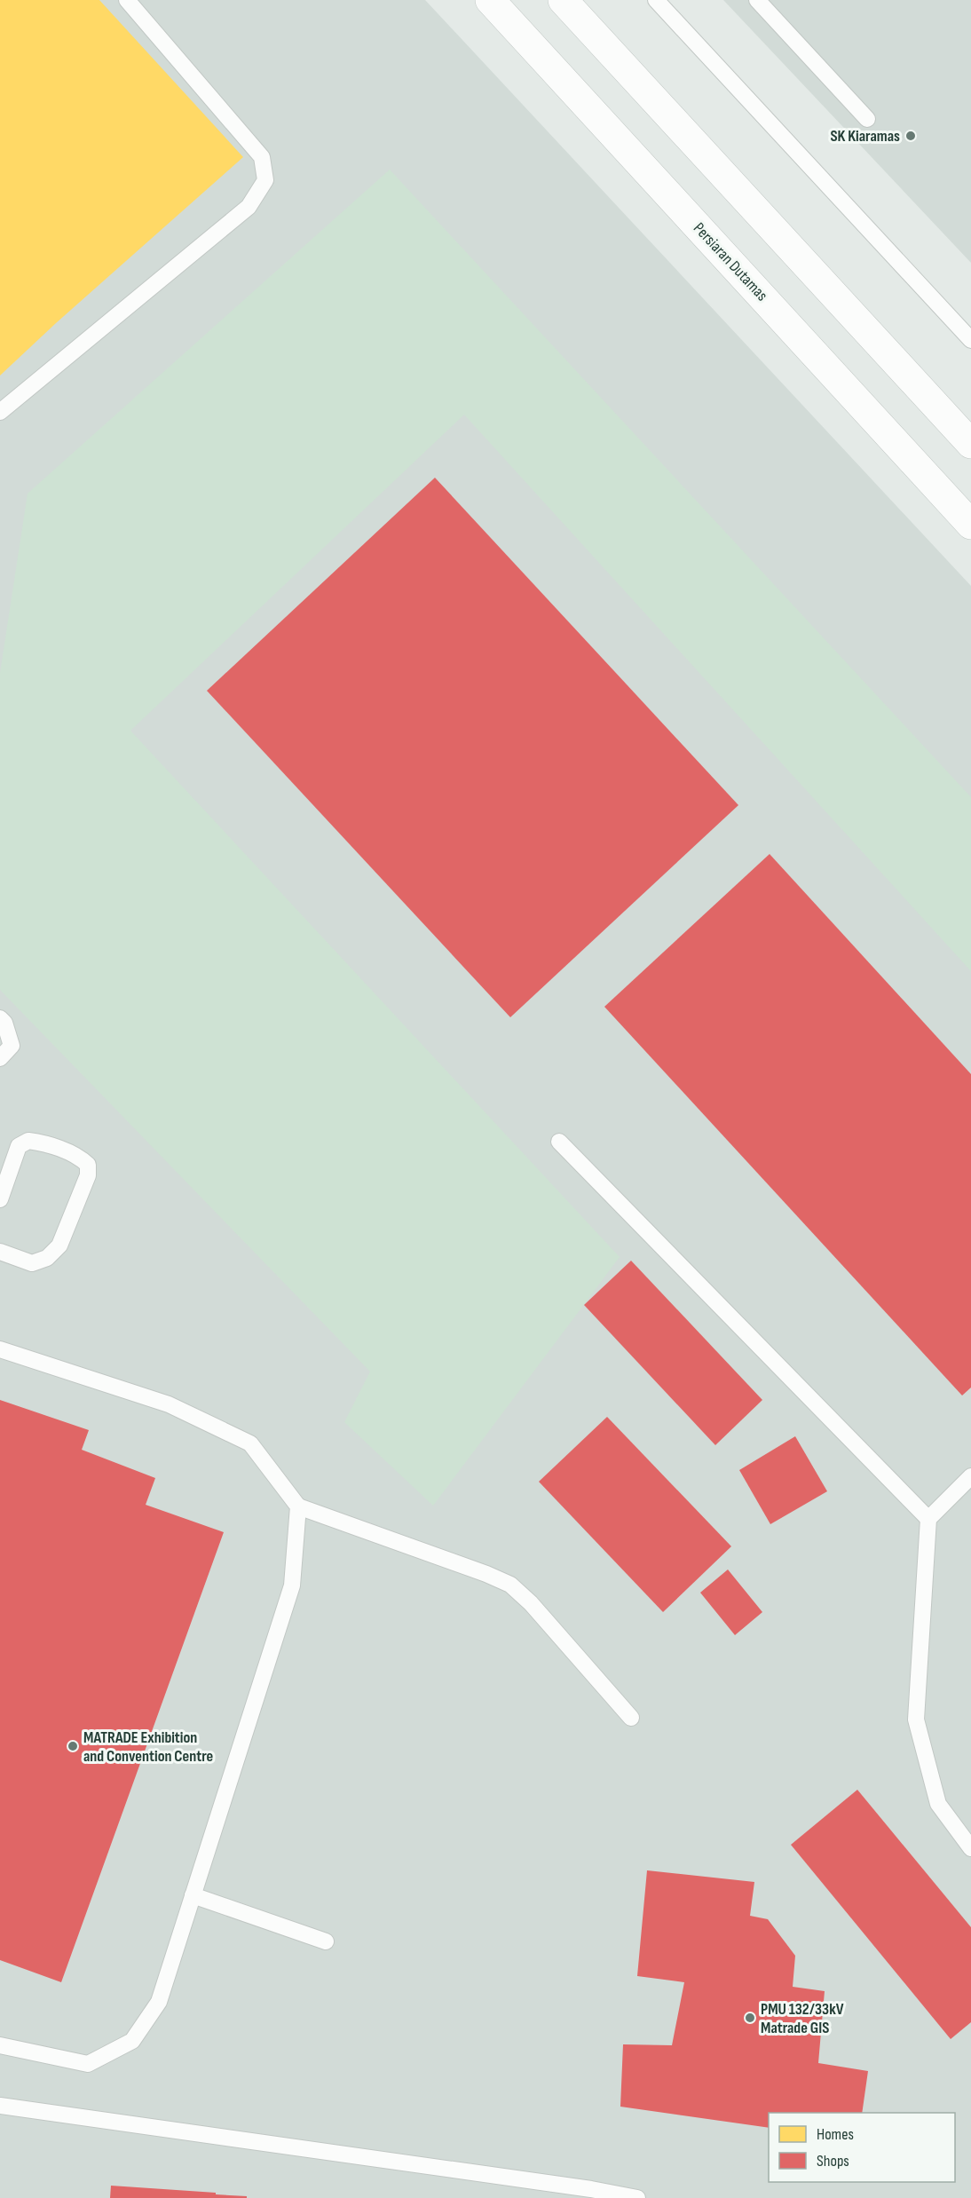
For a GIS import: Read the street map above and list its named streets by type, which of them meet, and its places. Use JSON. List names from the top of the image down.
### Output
{
  "streets": {
    "street": ["Persiaran Dutamas"]
  },
  "places": ["SK Kiaramas", "MATRADE Exhibition and Convention Centre", "PMU 132/33kV Matrade GIS"],
  "legend": ["Homes", "Shops"]
}
